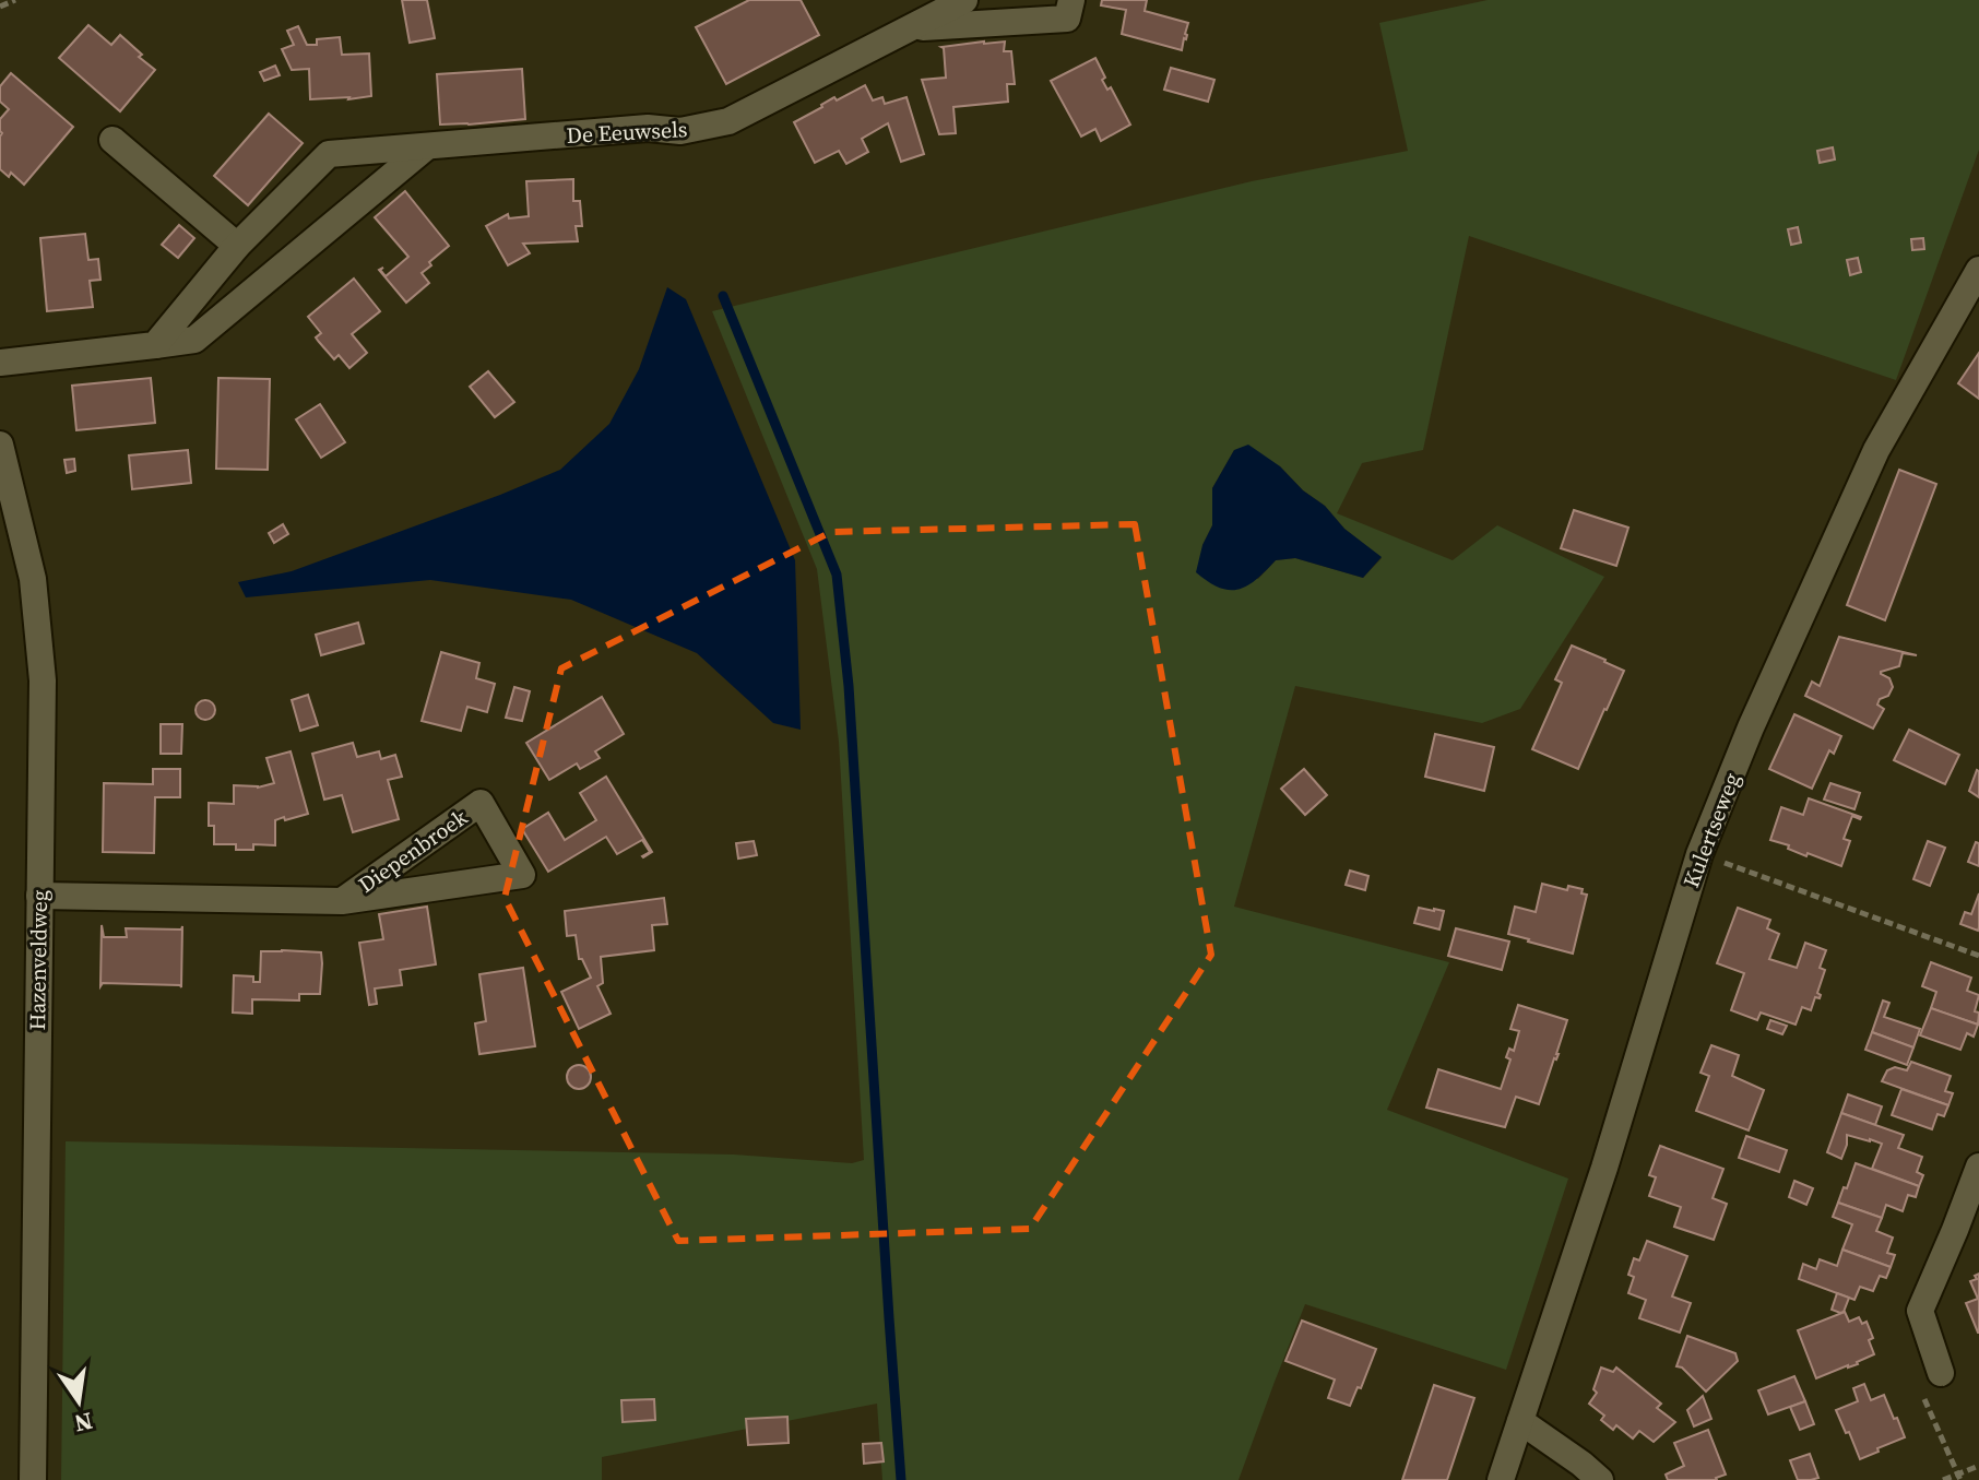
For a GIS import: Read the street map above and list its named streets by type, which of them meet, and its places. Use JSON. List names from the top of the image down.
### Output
{
  "streets": {
    "street": [
      "De Eeuwsels",
      "Kulertseweg",
      "Diepenbroek",
      "Hazenveldweg"
    ]
  },
  "crossings": [
    ["Diepenbroek", "Hazenveldweg"]
  ],
  "north": "bottom"
}
